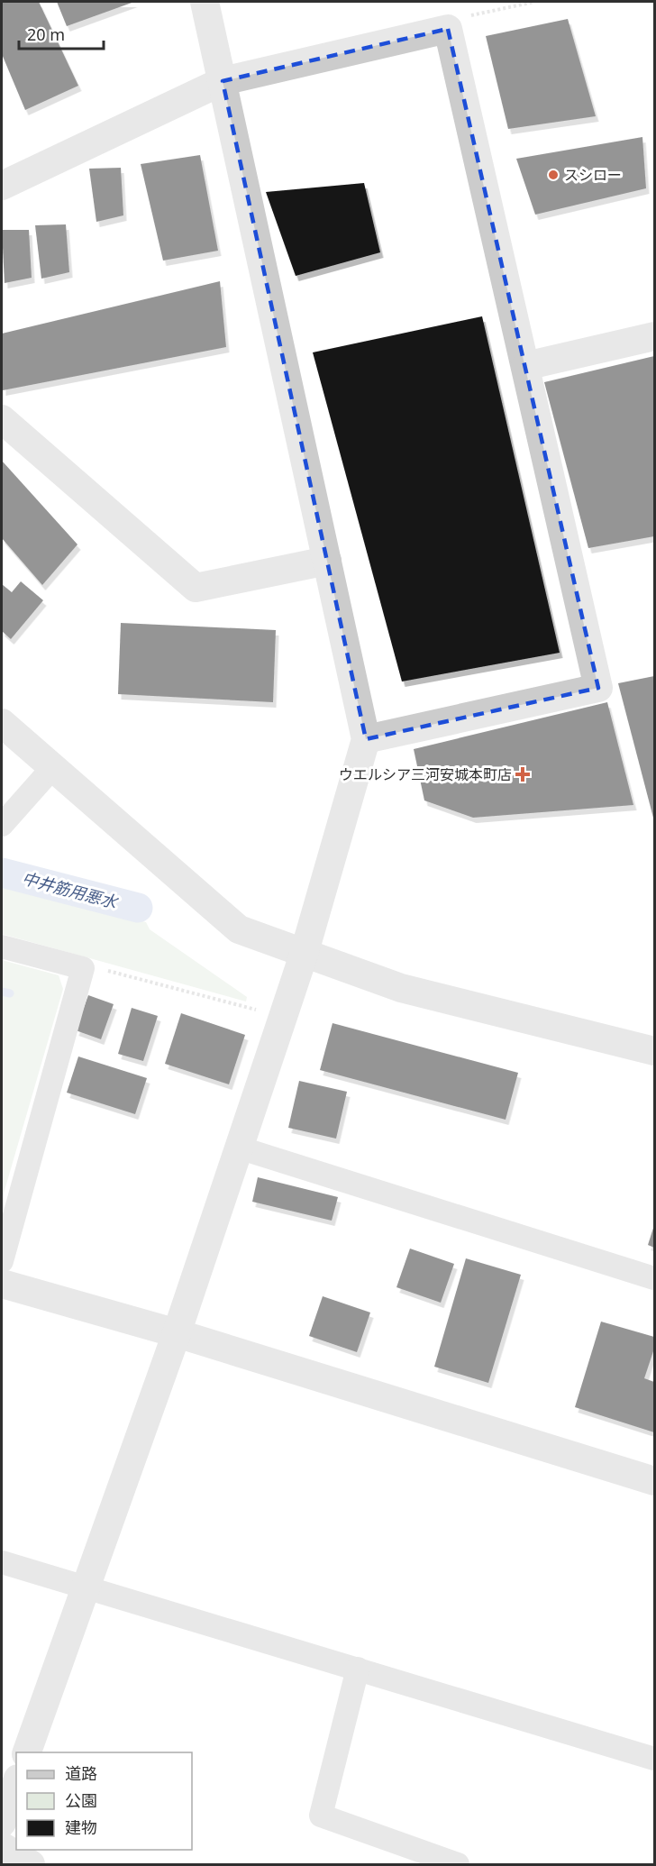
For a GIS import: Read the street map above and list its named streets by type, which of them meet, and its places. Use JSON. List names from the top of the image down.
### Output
{
  "water": ["中井筋用悪水"],
  "places": {
    "other": ["スシロー"],
    "health": ["ウエルシア三河安城本町店"]
  },
  "legend": ["道路", "公園", "建物"],
  "scale_bar": "20 m"
}
